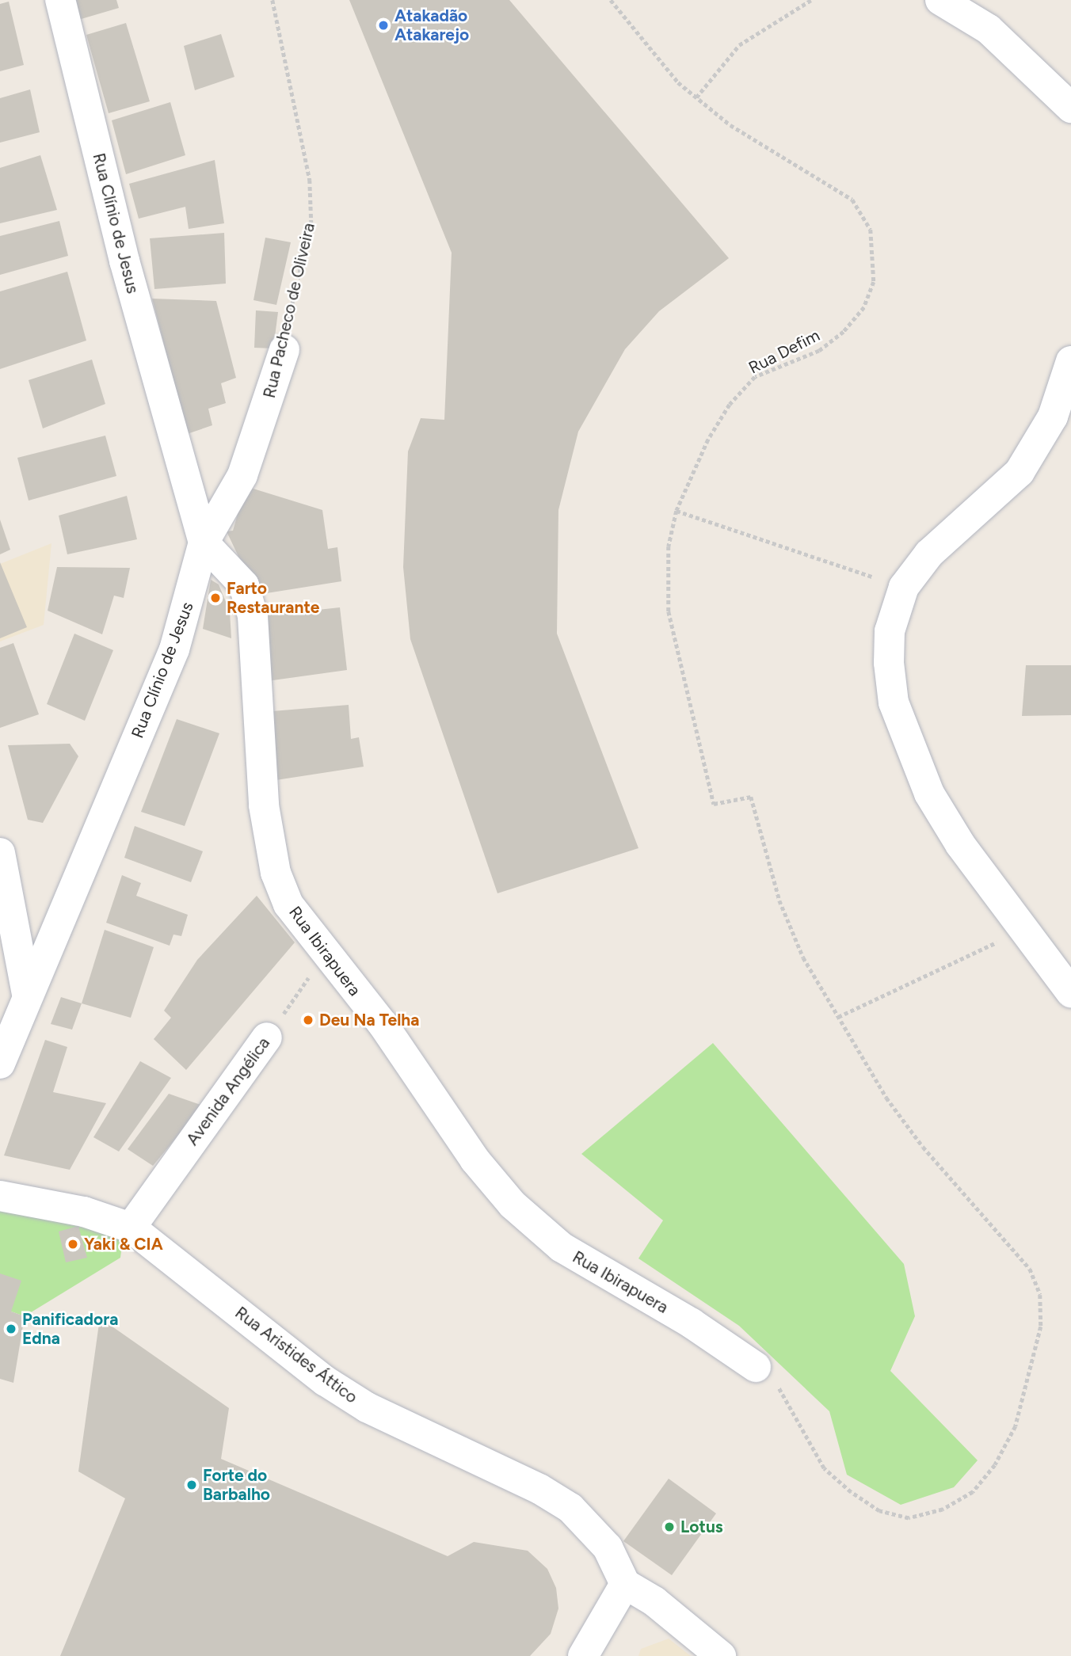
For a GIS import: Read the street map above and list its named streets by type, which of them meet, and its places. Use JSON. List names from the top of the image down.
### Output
{
  "streets": {
    "street": [
      "Rua Clínio de Jesus",
      "Rua Pacheco de Oliveira",
      "Rua Ibirapuera",
      "Avenida Angélica",
      "Rua Aristides Áttico"
    ],
    "path": ["Rua Defim"]
  },
  "crossings": [
    ["Rua Clínio de Jesus", "Rua Pacheco de Oliveira"],
    ["Rua Clínio de Jesus", "Rua Ibirapuera"],
    ["Rua Pacheco de Oliveira", "Rua Ibirapuera"],
    ["Rua Ibirapuera", "Avenida Angélica"],
    ["Avenida Angélica", "Rua Aristides Áttico"]
  ],
  "places": [
    "Atakadão Atakarejo",
    "Farto Restaurante",
    "Deu Na Telha",
    "Yaki & CIA",
    "Panificadora Edna",
    "Forte do Barbalho",
    "Lotus"
  ]
}
